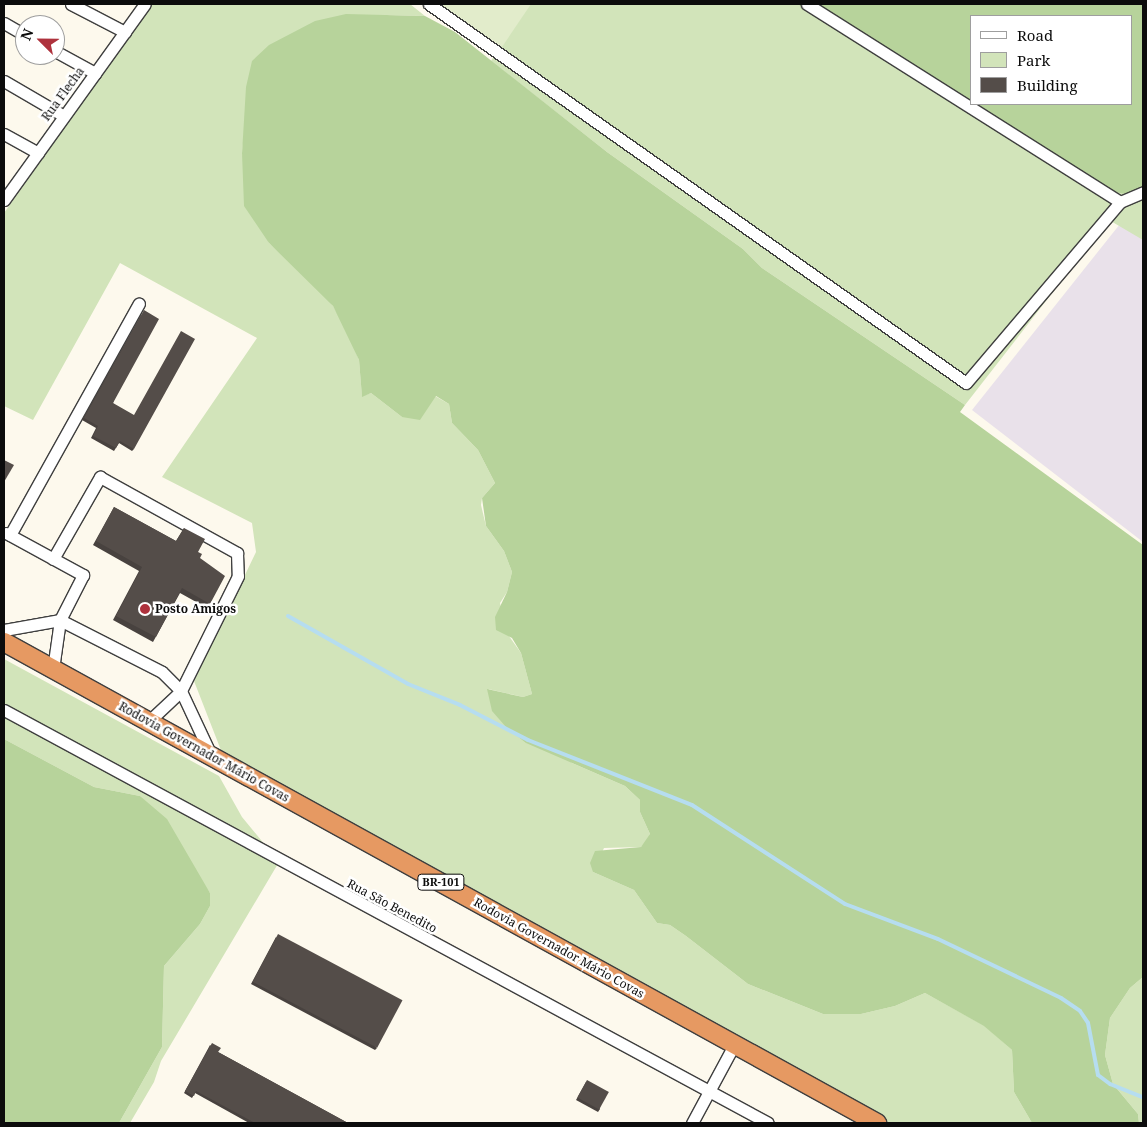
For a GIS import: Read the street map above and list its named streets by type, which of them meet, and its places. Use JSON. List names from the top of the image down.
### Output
{
  "streets": {
    "highway": ["Rodovia Governador Mário Covas", "BR-101"],
    "street": ["Rua Flecha", "Rua São Benedito"]
  },
  "places": ["Posto Amigos"],
  "legend": ["Road", "Park", "Building"],
  "north": "top left"
}
